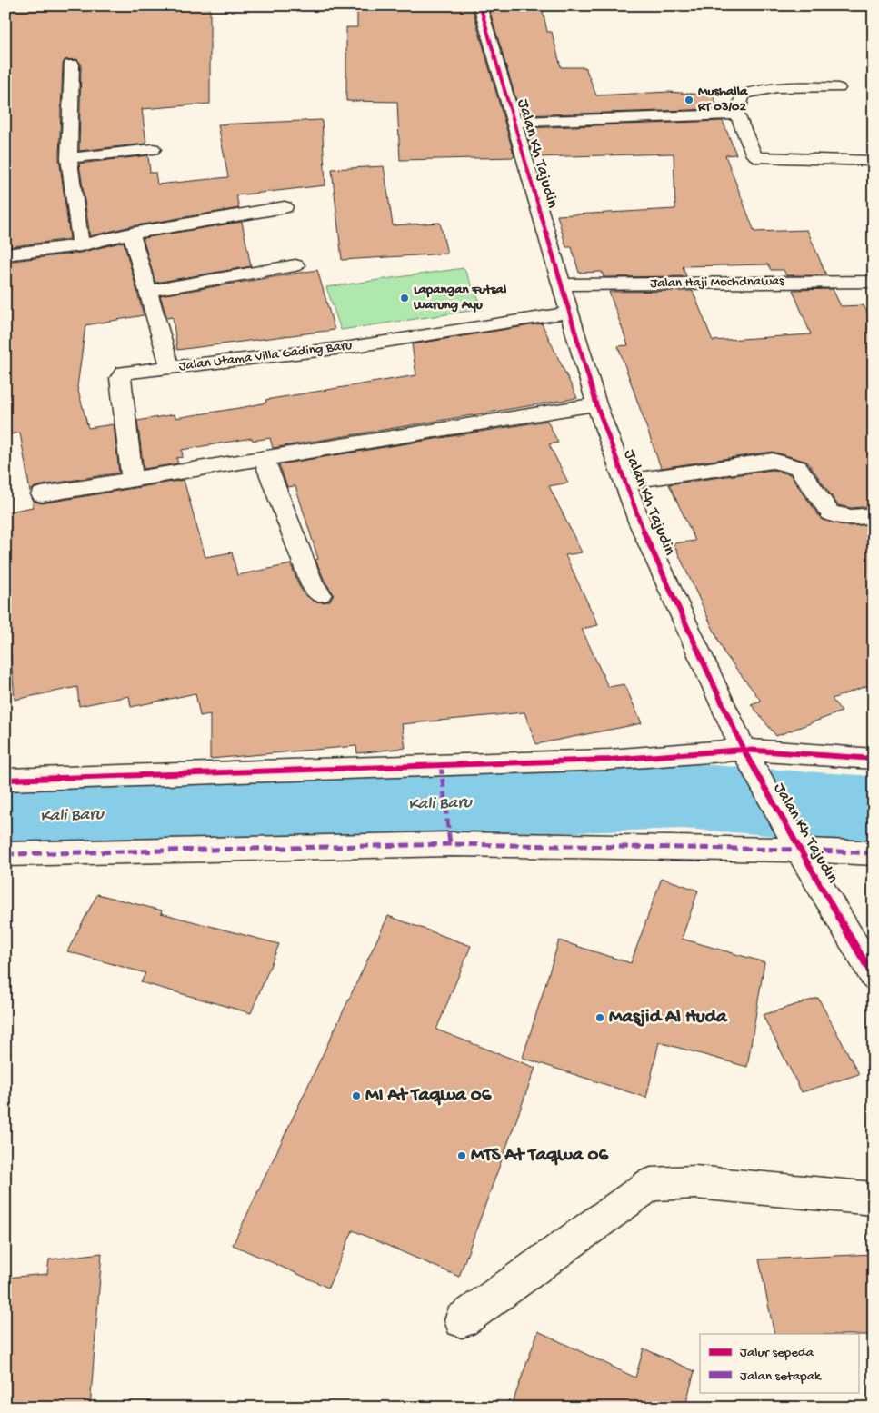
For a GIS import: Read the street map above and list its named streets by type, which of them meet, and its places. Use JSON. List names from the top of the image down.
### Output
{
  "streets": {
    "street": ["Jalan Kh Tajudin", "Jalan Haji Mochdnawas", "Jalan Utama Villa Gading Baru"]
  },
  "crossings": [
    ["Jalan Kh Tajudin", "Jalan Haji Mochdnawas"],
    ["Jalan Kh Tajudin", "Jalan Utama Villa Gading Baru"]
  ],
  "water": ["Kali Baru"],
  "places": [
    "Mushalla RT 03/02",
    "Lapangan Futsal Warung Ayu",
    "Masjid Al Huda",
    "MI At Taqwa 06",
    "MTS At Taqwa 06"
  ],
  "legend": ["Jalur sepeda", "Jalan setapak"]
}
